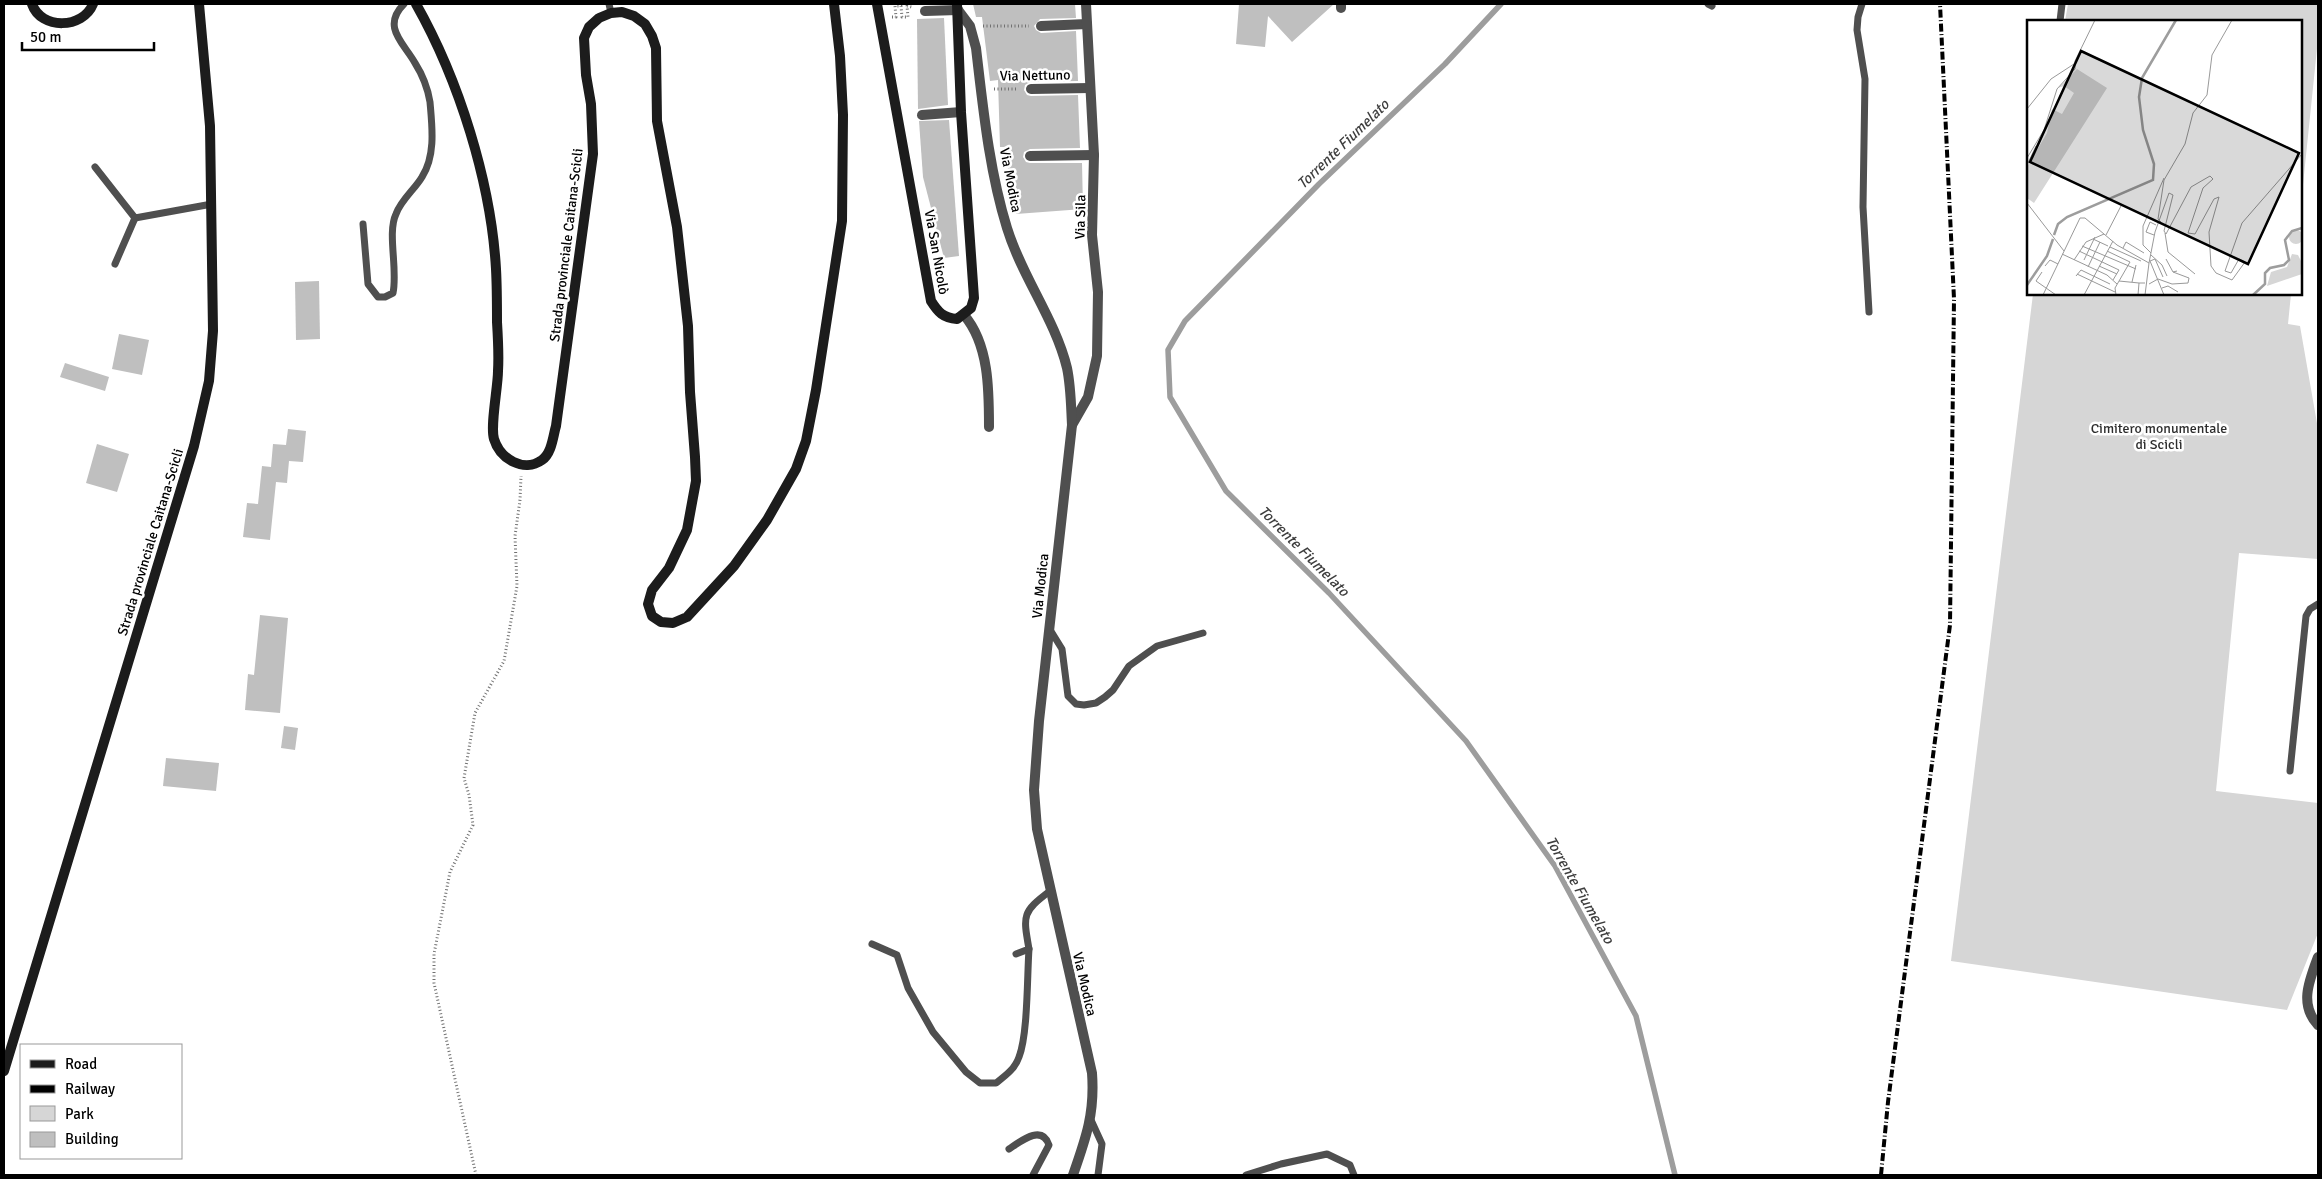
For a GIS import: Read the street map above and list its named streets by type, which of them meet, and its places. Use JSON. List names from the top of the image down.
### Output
{
  "streets": {
    "main road": ["Strada provinciale Caitana-Scicli", "Via San Nicolò"],
    "street": ["Via Nettuno", "Via Modica", "Via Sila"]
  },
  "crossings": [
    ["Via Nettuno", "Via Modica"],
    ["Via Nettuno", "Via Sila"],
    ["Via Modica", "Via Sila"],
    ["Via Modica", "Via San Nicolò"]
  ],
  "water": ["Torrente Fiumelato"],
  "parks": ["Cimitero monumentale di Scicli"],
  "legend": [
    "Road",
    "Railway",
    "Park",
    "Building"
  ],
  "scale_bar": "50 m"
}
